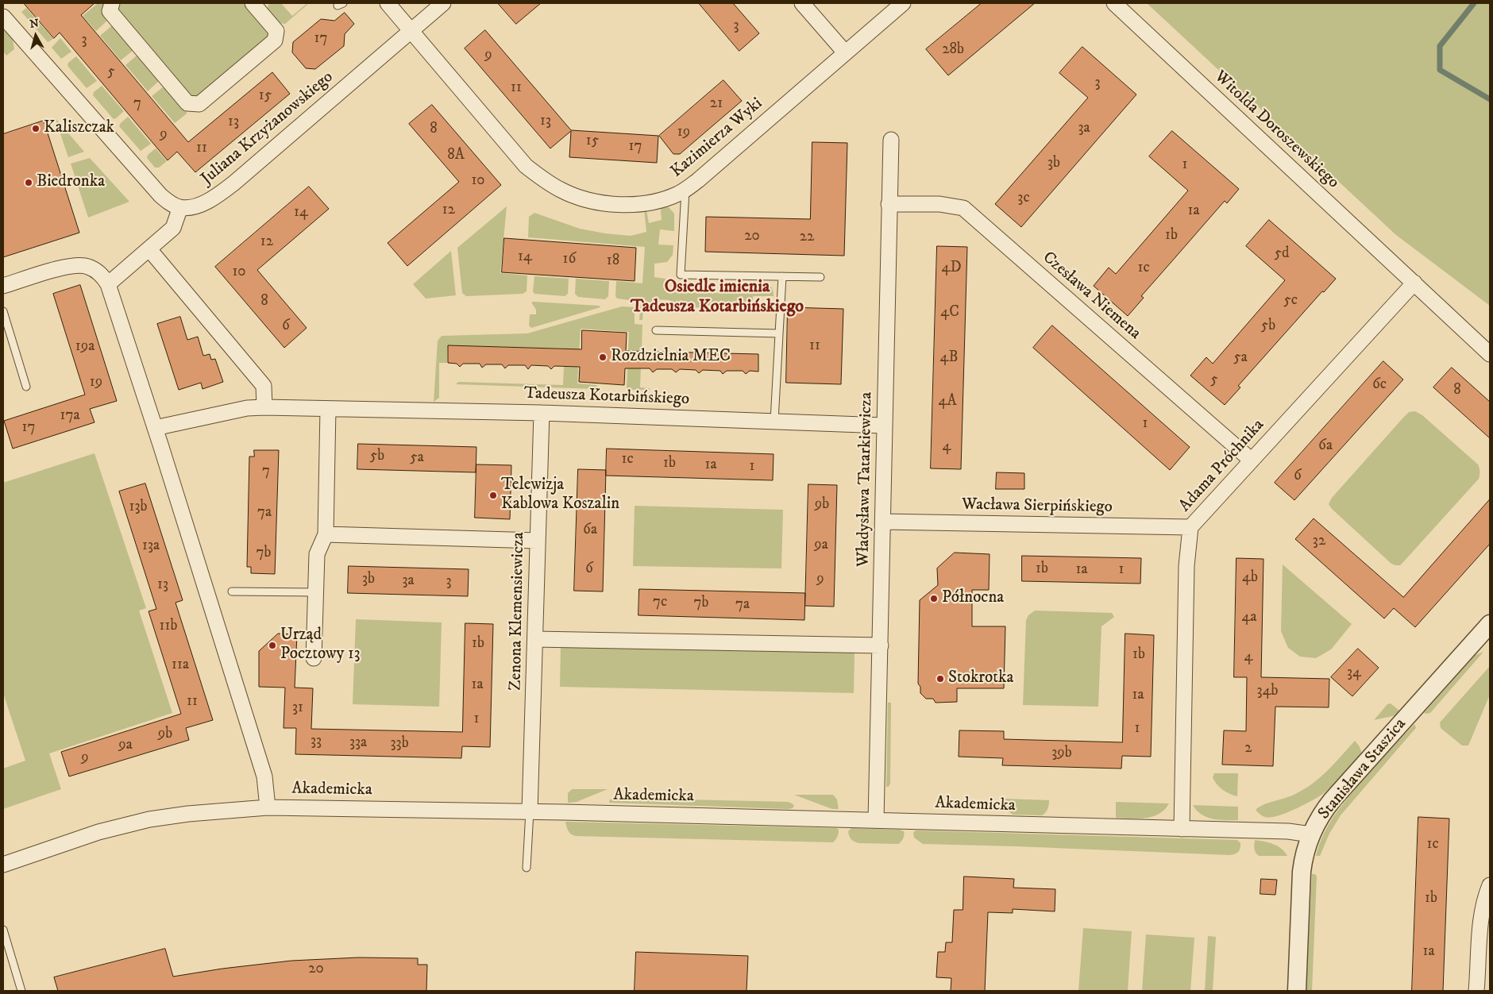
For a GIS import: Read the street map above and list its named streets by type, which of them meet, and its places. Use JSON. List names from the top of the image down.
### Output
{
  "streets": {
    "street": [
      "Juliana Krzyżanowskiego",
      "Witolda Doroszewskiego",
      "Kazimierza Wyki",
      "Czesława Niemena",
      "Tadeusza Kotarbińskiego",
      "Adama Próchnika",
      "Władysława Tatarkiewicza",
      "Wacława Sierpińskiego",
      "Zenona Klemensiewicza",
      "Stanisława Staszica",
      "Akademicka"
    ]
  },
  "crossings": [
    ["Juliana Krzyżanowskiego", "Kazimierza Wyki"],
    ["Witolda Doroszewskiego", "Adama Próchnika"],
    ["Czesława Niemena", "Adama Próchnika"],
    ["Czesława Niemena", "Władysława Tatarkiewicza"],
    ["Tadeusza Kotarbińskiego", "Władysława Tatarkiewicza"],
    ["Tadeusza Kotarbińskiego", "Zenona Klemensiewicza"],
    ["Adama Próchnika", "Wacława Sierpińskiego"],
    ["Adama Próchnika", "Akademicka"],
    ["Władysława Tatarkiewicza", "Wacława Sierpińskiego"],
    ["Władysława Tatarkiewicza", "Akademicka"],
    ["Zenona Klemensiewicza", "Akademicka"],
    ["Stanisława Staszica", "Akademicka"]
  ],
  "districts": ["Osiedle imienia Tadeusza Kotarbińskiego"],
  "places": [
    "Kaliszczak",
    "Biedronka",
    "Rozdzielnia MEC",
    "Telewizja Kablowa Koszalin",
    "Północna",
    "Urząd Pocztowy 13",
    "Stokrotka"
  ],
  "house_numbers": [
    "3",
    "17",
    "3",
    "28b",
    "9",
    "5",
    "3",
    "11",
    "15",
    "7",
    "21",
    "13",
    "13",
    "3a",
    "8",
    "19",
    "9",
    "15",
    "17",
    "11",
    "8A",
    "3b",
    "1",
    "10",
    "3c",
    "12",
    "1a",
    "14",
    "1b",
    "20",
    "22",
    "12",
    "5d",
    "14",
    "16",
    "18",
    "4D",
    "1c",
    "10",
    "5c",
    "8",
    "4C",
    "6",
    "5b",
    "11",
    "19a",
    "4B",
    "5a",
    "5",
    "19",
    "6c",
    "8",
    "4A",
    "17a",
    "1",
    "17",
    "6a",
    "4",
    "5b",
    "5a",
    "1c",
    "1b",
    "1a",
    "1",
    "7",
    "6",
    "9b",
    "13b",
    "7a",
    "6a",
    "32",
    "9a",
    "13a",
    "7b",
    "6",
    "1b",
    "1a",
    "1",
    "4b",
    "3b",
    "9",
    "3a",
    "3",
    "13",
    "7c",
    "7b",
    "7a",
    "4a",
    "11b",
    "1b",
    "1b",
    "4",
    "11a",
    "34",
    "1a",
    "34b",
    "1a",
    "11",
    "31",
    "1",
    "1",
    "9b",
    "33",
    "33a",
    "33b",
    "9a",
    "2",
    "39b",
    "9",
    "1c",
    "1b",
    "1a",
    "20"
  ],
  "north": "top"
}
